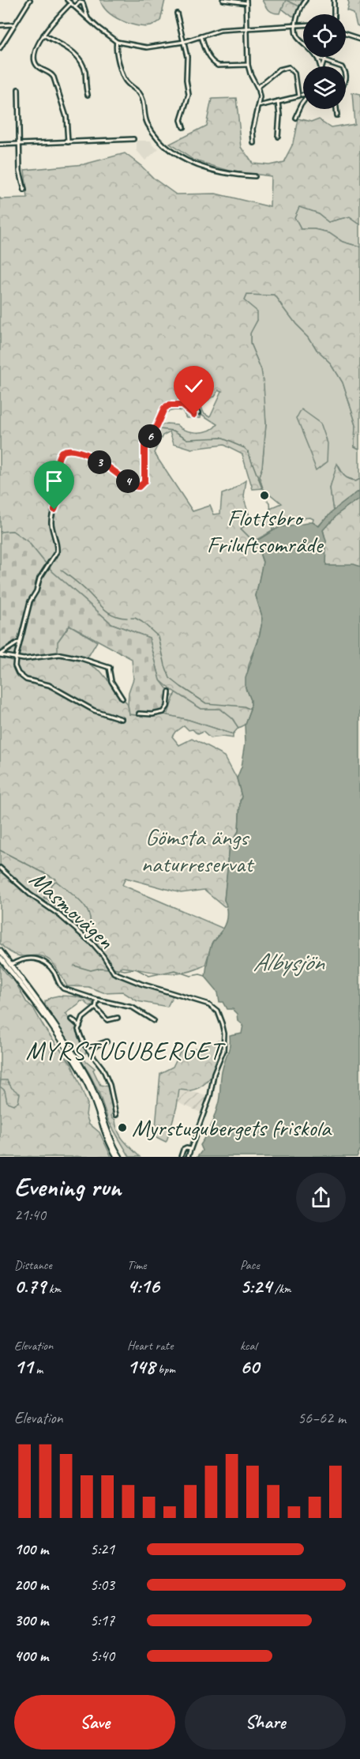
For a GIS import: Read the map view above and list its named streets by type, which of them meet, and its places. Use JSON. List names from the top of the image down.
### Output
{
  "streets": {
    "street": ["Masmovägen"]
  },
  "districts": ["MYRSTUGUBERGET"],
  "water": ["Albysjön"],
  "parks": ["Gömsta ängs naturreservat"],
  "places": ["Flottsbro Friluftsområde", "Myrstugubergets friskola"],
  "page": {
    "pins": ["6", "3", "4"],
    "heading": ["Evening run", "21:40"],
    "stats": [
      ["Distance", "0.79 km"],
      ["Time", "4:16"],
      ["Pace", "5:24 /km"],
      ["Elevation", "11 m"],
      ["Heart rate", "148 bpm"],
      ["kcal", "60"]
    ],
    "chart": ["Elevation", "56–62 m"],
    "list": [
      {
        "name": "100 m",
        "note": "5:21"
      },
      {
        "name": "200 m",
        "note": "5:03"
      },
      {
        "name": "300 m",
        "note": "5:17"
      },
      {
        "name": "400 m",
        "note": "5:40"
      }
    ],
    "buttons": ["Save", "Share"]
  }
}
